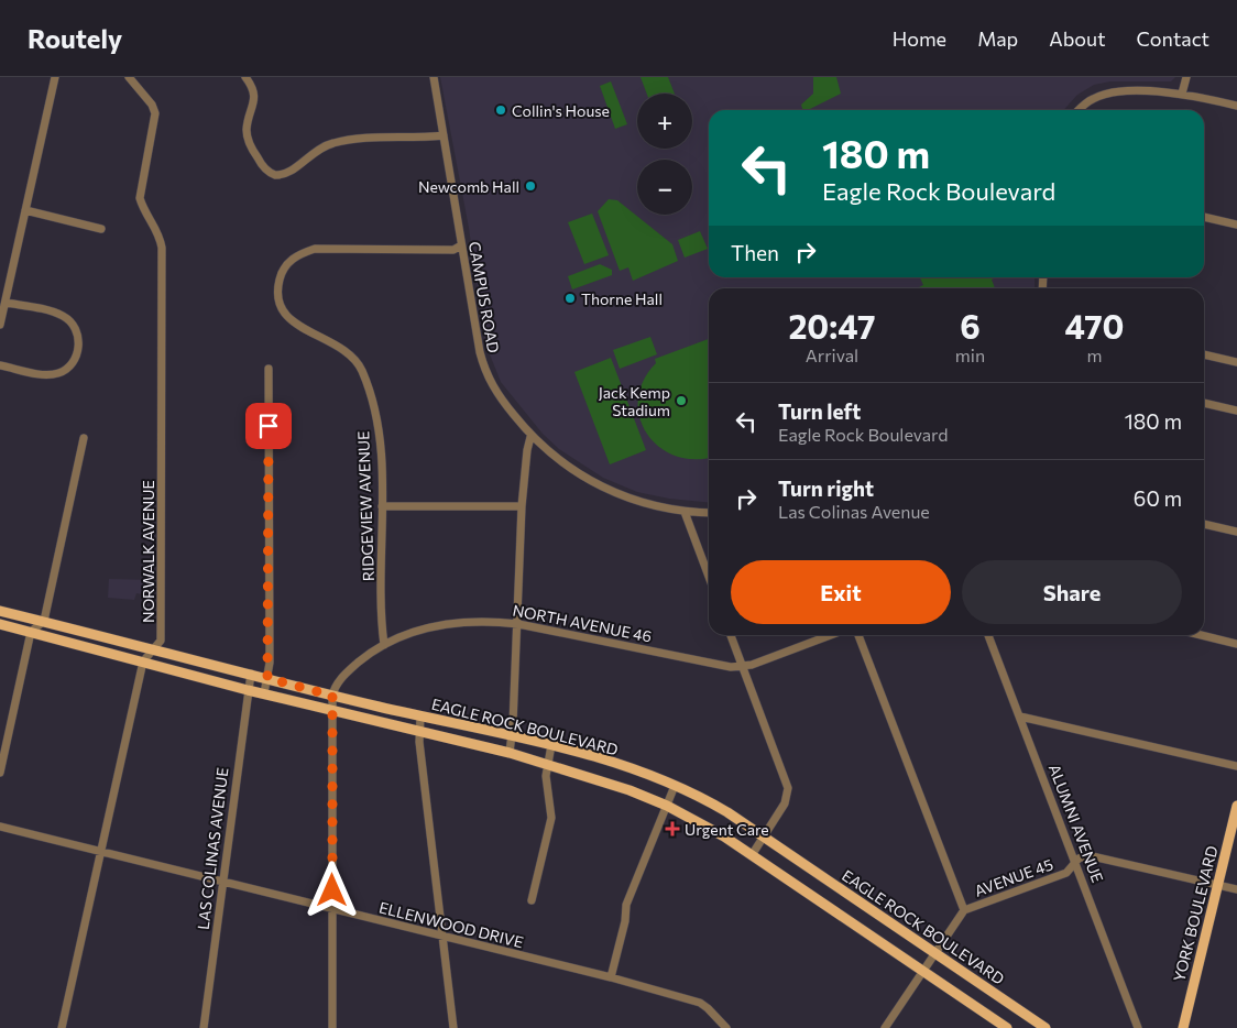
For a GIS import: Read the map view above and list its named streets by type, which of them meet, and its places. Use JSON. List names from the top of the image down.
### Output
{
  "streets": {
    "main road": ["EAGLE ROCK BOULEVARD", "YORK BOULEVARD"],
    "street": [
      "CAMPUS ROAD",
      "RIDGEVIEW AVENUE",
      "NORWALK AVENUE",
      "NORTH AVENUE 46",
      "ALUMNI AVENUE",
      "LAS COLINAS AVENUE",
      "AVENUE 45",
      "ELLENWOOD DRIVE"
    ]
  },
  "crossings": [
    ["CAMPUS ROAD", "RIDGEVIEW AVENUE"],
    ["RIDGEVIEW AVENUE", "NORTH AVENUE 46"],
    ["NORWALK AVENUE", "EAGLE ROCK BOULEVARD"],
    ["NORWALK AVENUE", "ELLENWOOD DRIVE"],
    ["NORTH AVENUE 46", "EAGLE ROCK BOULEVARD"],
    ["EAGLE ROCK BOULEVARD", "LAS COLINAS AVENUE"],
    ["EAGLE ROCK BOULEVARD", "AVENUE 45"],
    ["ALUMNI AVENUE", "AVENUE 45"],
    ["LAS COLINAS AVENUE", "ELLENWOOD DRIVE"],
    ["AVENUE 45", "YORK BOULEVARD"]
  ],
  "places": {
    "other": [
      "Collin's House",
      "Newcomb Hall",
      "Thorne Hall",
      "Jack Kemp Stadium"
    ],
    "health": ["Urgent Care"]
  },
  "page": {
    "header": "Routely",
    "nav": [
      "Home",
      "Map",
      "About",
      "Contact"
    ],
    "map_buttons": ["+", "−"],
    "turn": ["180 m", "Eagle Rock Boulevard"],
    "then": "Then",
    "eta": [
      "20:47",
      "Arrival",
      "6",
      "min",
      "470",
      "m"
    ],
    "list": [
      {
        "name": "Turn left",
        "note": "Eagle Rock Boulevard",
        "value": "180 m"
      },
      {
        "name": "Turn right",
        "note": "Las Colinas Avenue",
        "value": "60 m"
      }
    ],
    "buttons": ["Exit", "Share"]
  }
}
